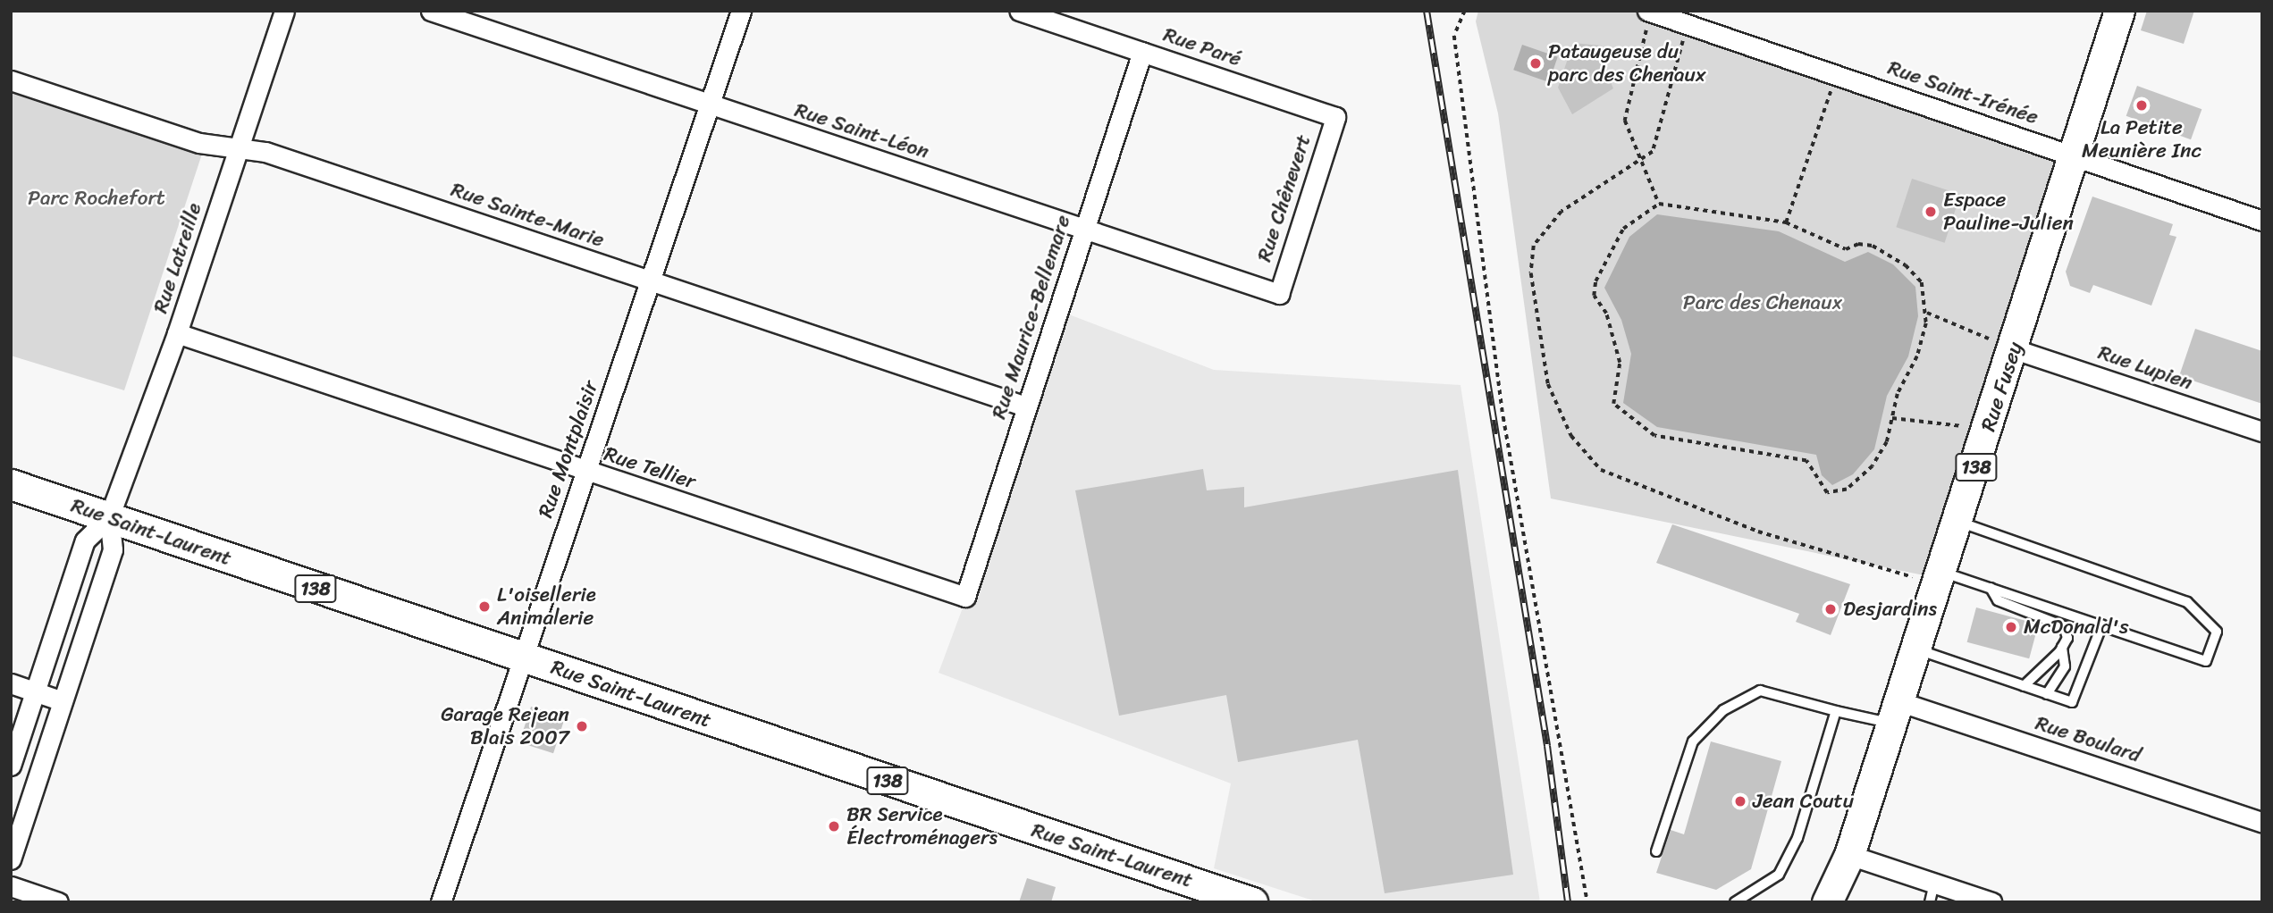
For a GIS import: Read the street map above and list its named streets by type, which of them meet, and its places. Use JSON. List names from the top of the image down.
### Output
{
  "streets": {
    "main road": ["Rue Fusey", "138", "Rue Saint-Laurent"],
    "street": [
      "Rue Paré",
      "Rue Saint-Irénée",
      "Rue Saint-Léon",
      "Rue Chênevert",
      "Rue Sainte-Marie",
      "Rue Latreille",
      "Rue Maurice-Bellemare",
      "Rue Lupien",
      "Rue Montplaisir",
      "Rue Tellier",
      "Rue Boulard"
    ]
  },
  "crossings": [
    ["Rue Paré", "Rue Chênevert"],
    ["Rue Paré", "Rue Maurice-Bellemare"],
    ["Rue Saint-Irénée", "Rue Fusey"],
    ["Rue Saint-Léon", "Rue Chênevert"],
    ["Rue Saint-Léon", "Rue Maurice-Bellemare"],
    ["Rue Saint-Léon", "Rue Montplaisir"],
    ["Rue Sainte-Marie", "Rue Latreille"],
    ["Rue Sainte-Marie", "Rue Maurice-Bellemare"],
    ["Rue Sainte-Marie", "Rue Montplaisir"],
    ["Rue Latreille", "Rue Tellier"],
    ["Rue Latreille", "Rue Saint-Laurent"],
    ["Rue Maurice-Bellemare", "Rue Tellier"],
    ["Rue Lupien", "Rue Fusey"],
    ["Rue Fusey", "Rue Boulard"],
    ["Rue Montplaisir", "Rue Tellier"],
    ["Rue Montplaisir", "Rue Saint-Laurent"]
  ],
  "parks": ["Parc Rochefort", "Parc des Chenaux"],
  "places": [
    "Pataugeuse du parc des Chenaux",
    "La Petite Meunière Inc",
    "Espace Pauline-Julien",
    "L'oisellerie Animalerie",
    "Desjardins",
    "McDonald's",
    "Garage Rejean Blais 2007",
    "Jean Coutu",
    "BR Service Électroménagers"
  ]
}
